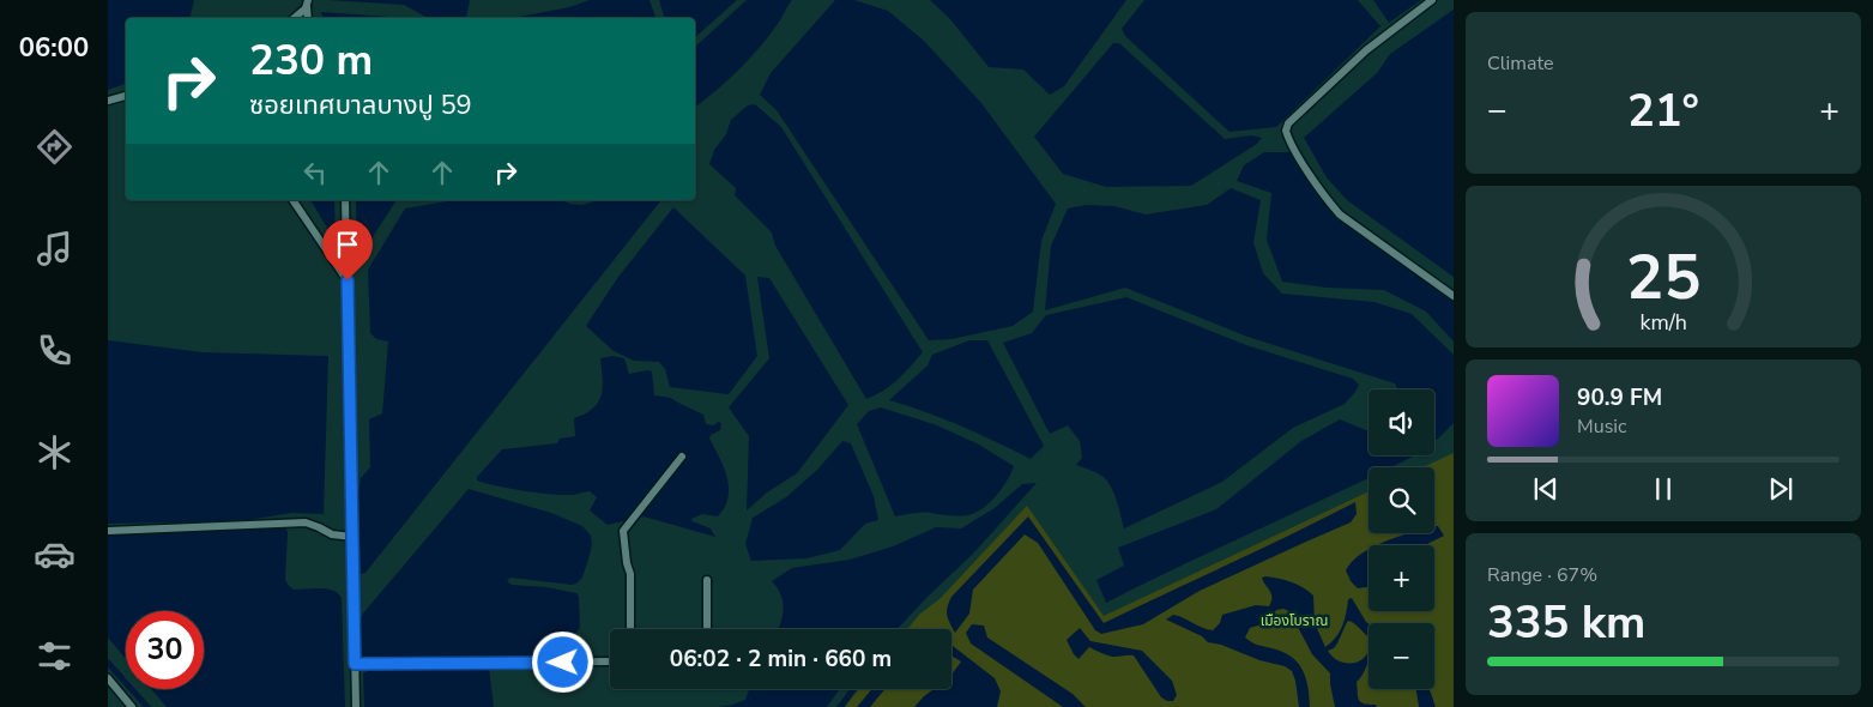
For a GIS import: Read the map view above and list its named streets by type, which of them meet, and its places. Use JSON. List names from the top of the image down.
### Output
{
  "parks": ["เมืองโบราณ"],
  "page": {
    "tabs": "06:00",
    "tile": [
      "Climate",
      ["Range · 67%", "335 km"]
    ],
    "turn": ["230 m", "ซอยเทศบาลบางปู 59"],
    "heat": ["−", "21°", "+"],
    "song": ["90.9 FM", "Music"],
    "map_buttons": ["+", "−"],
    "limit": "30",
    "trip": "06:02 · 2 min · 660 m",
    "gauge": ["25", "km/h"]
  }
}
